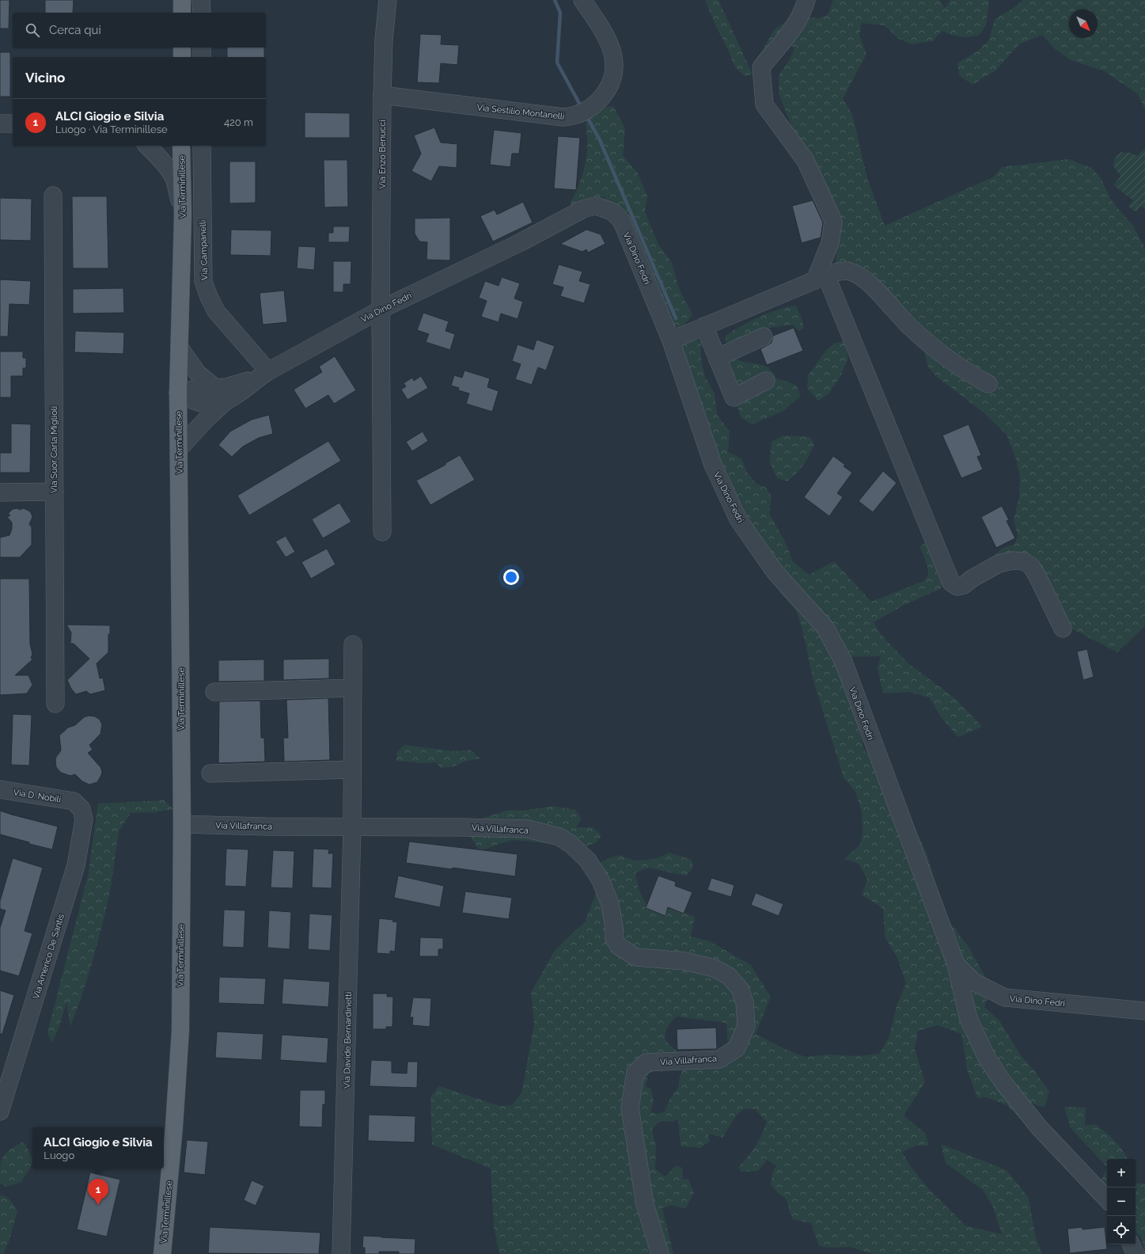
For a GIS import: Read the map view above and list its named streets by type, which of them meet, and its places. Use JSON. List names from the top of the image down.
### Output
{
  "streets": {
    "main road": ["Via Terminillese"],
    "street": [
      "Via Sestilio Montanelli",
      "Via Enzo Benucci",
      "Via Campanelli",
      "Via Dino Fedri",
      "Via Suor Carla Miglioli",
      "Via D. Nobili",
      "Via Villafranca",
      "Via Americo De Santis",
      "Via Davide Bernardinetti"
    ]
  },
  "crossings": [
    ["Via Sestilio Montanelli", "Via Enzo Benucci"],
    ["Via Enzo Benucci", "Via Dino Fedri"],
    ["Via Terminillese", "Via Dino Fedri"],
    ["Via Terminillese", "Via Villafranca"],
    ["Via Campanelli", "Via Dino Fedri"],
    ["Via D. Nobili", "Via Americo De Santis"],
    ["Via Villafranca", "Via Davide Bernardinetti"]
  ],
  "north": "bottom right",
  "page": {
    "search": "Cerca qui",
    "heading": "Vicino",
    "list": [
      {
        "mark": "1",
        "name": "ALCI Giogio e Silvia",
        "note": "Luogo · Via Terminillese",
        "value": "420 m"
      }
    ],
    "popup": ["ALCI Giogio e Silvia", "Luogo"],
    "map_buttons": ["+", "−"],
    "pins": "1"
  }
}
